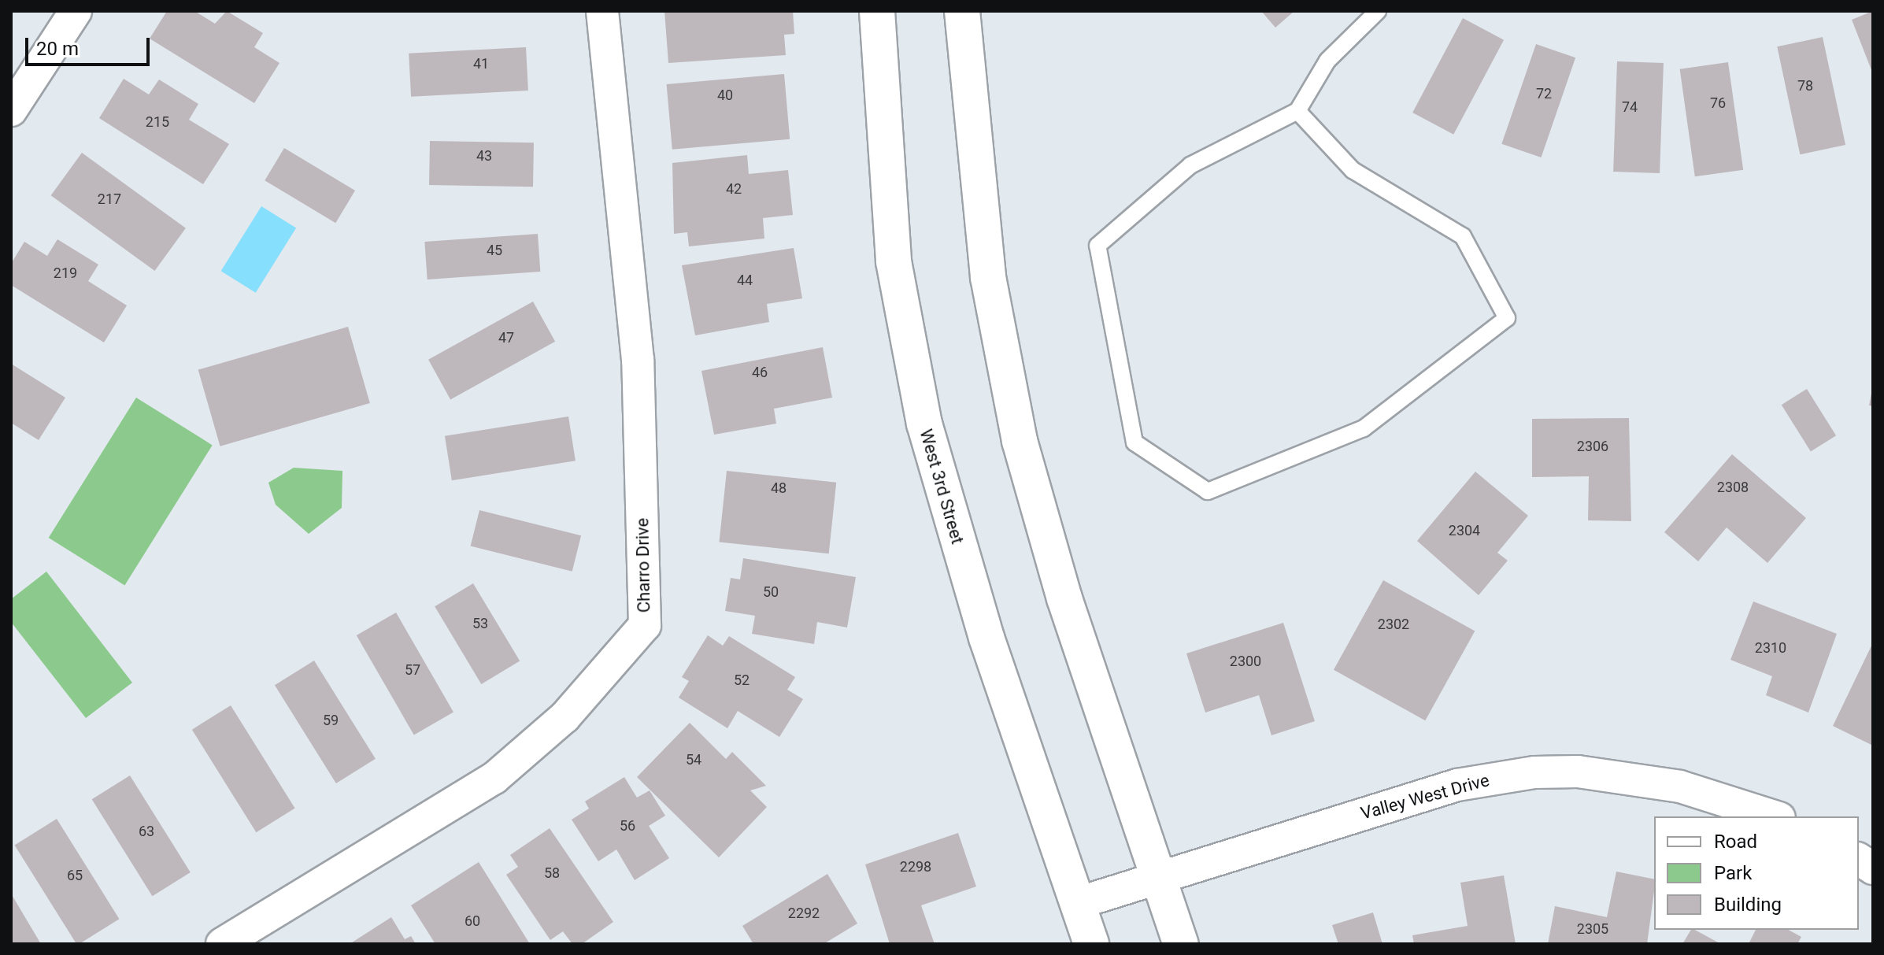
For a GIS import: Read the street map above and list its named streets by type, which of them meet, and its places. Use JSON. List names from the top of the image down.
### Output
{
  "streets": {
    "main road": ["West 3rd Street"],
    "street": ["Charro Drive", "Valley West Drive"]
  },
  "crossings": [
    ["West 3rd Street", "Valley West Drive"]
  ],
  "house_numbers": [
    "41",
    "78",
    "72",
    "40",
    "76",
    "74",
    "215",
    "43",
    "42",
    "217",
    "45",
    "219",
    "44",
    "47",
    "46",
    "2306",
    "2308",
    "48",
    "2304",
    "50",
    "53",
    "2302",
    "2310",
    "2300",
    "57",
    "52",
    "59",
    "54",
    "56",
    "63",
    "2298",
    "58",
    "65",
    "2292",
    "60",
    "2305"
  ],
  "legend": ["Road", "Park", "Building"],
  "scale_bar": "20 m"
}
